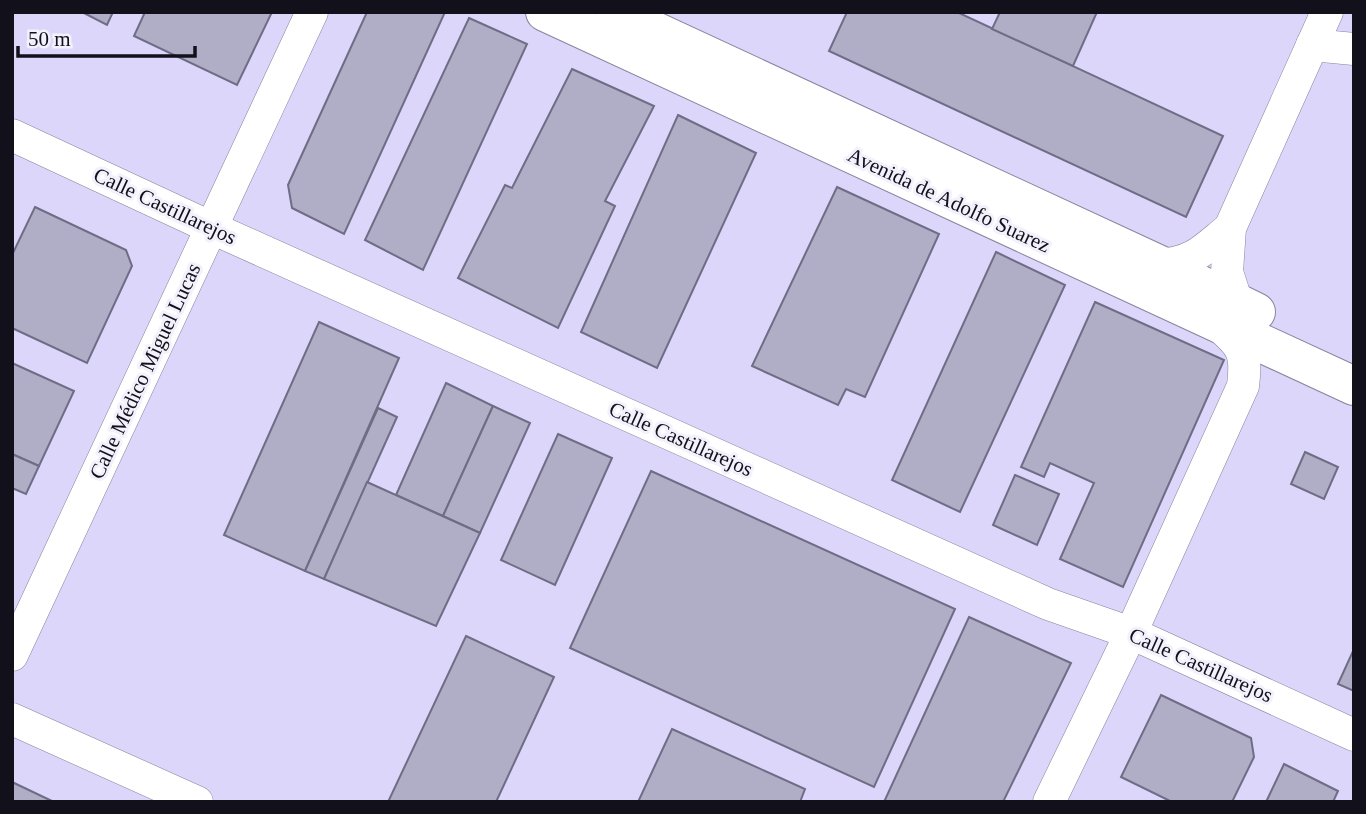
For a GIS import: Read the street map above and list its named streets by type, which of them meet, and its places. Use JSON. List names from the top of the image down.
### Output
{
  "streets": {
    "main road": ["Avenida de Adolfo Suarez"],
    "street": ["Calle Castillarejos", "Calle Médico Miguel Lucas"]
  },
  "crossings": [
    ["Calle Castillarejos", "Calle Médico Miguel Lucas"]
  ],
  "scale_bar": "50 m"
}
